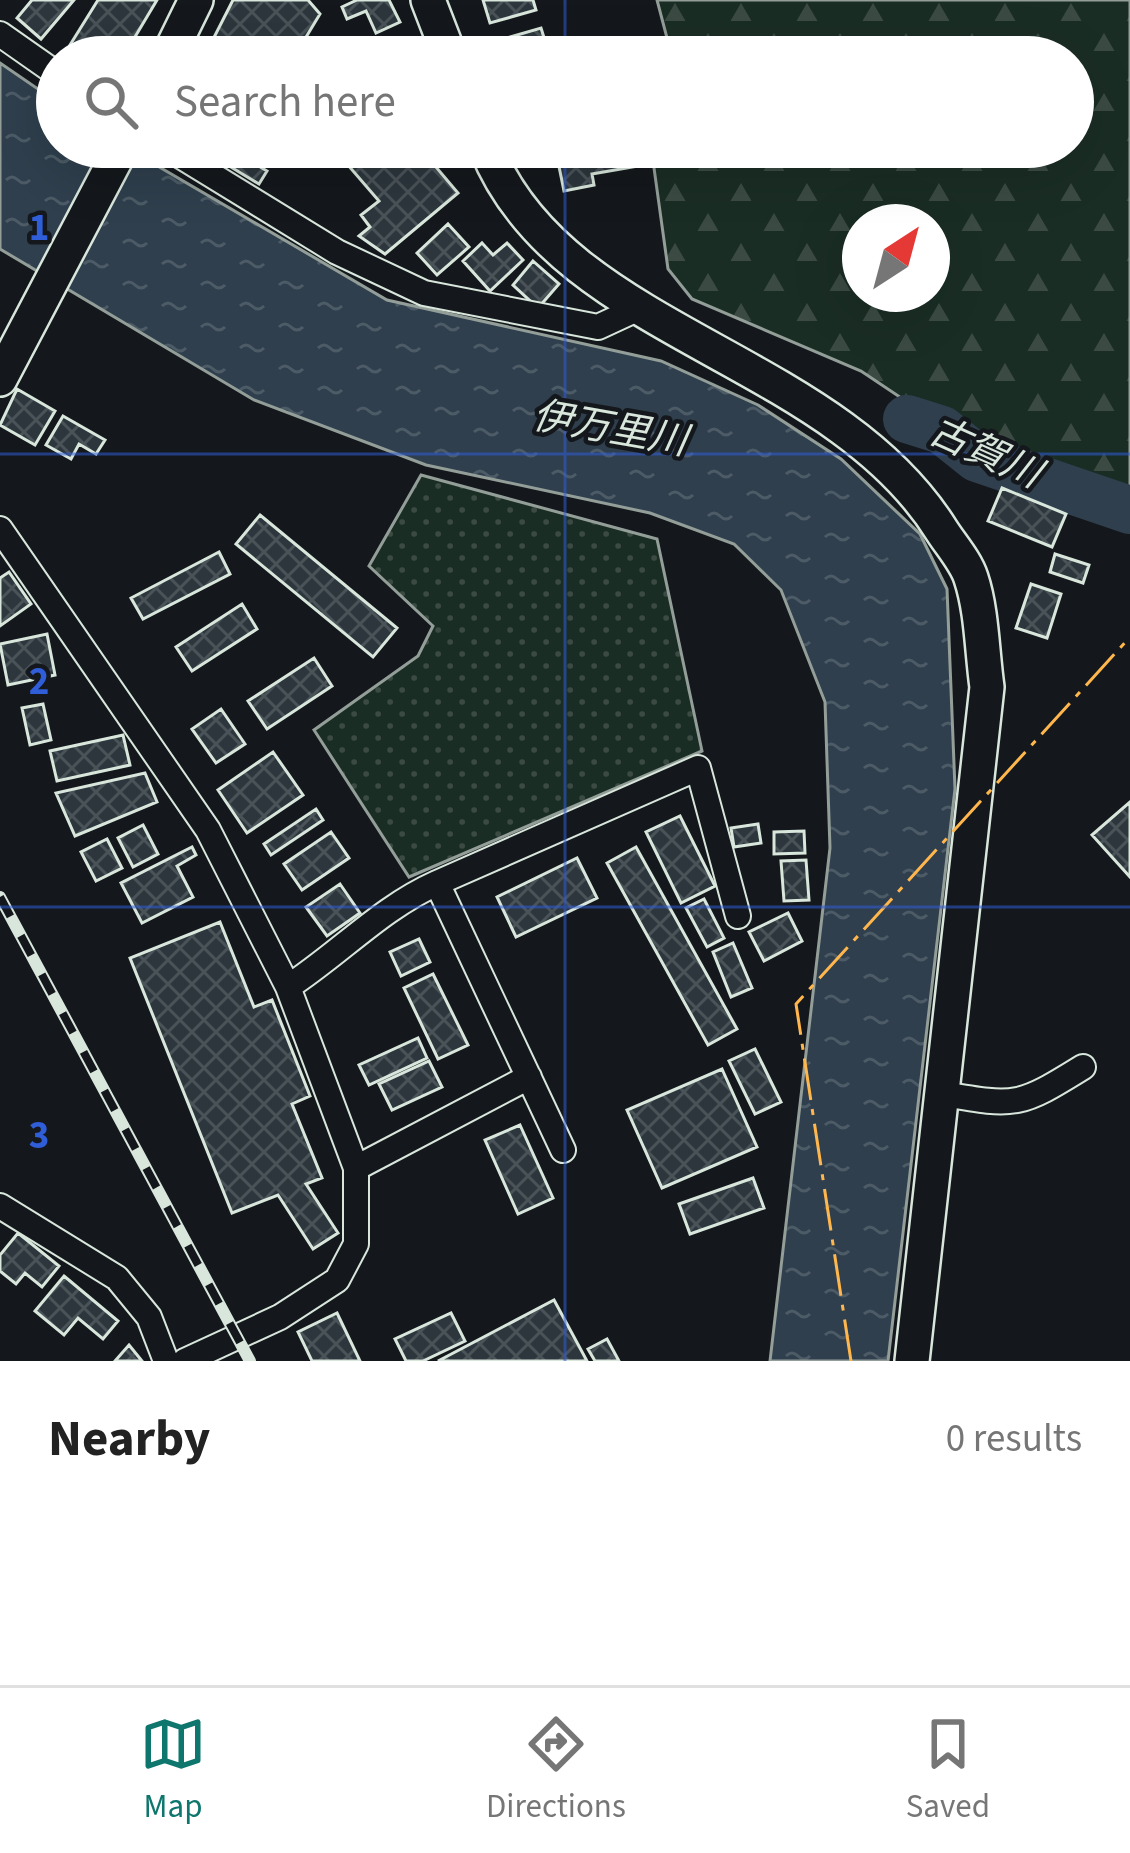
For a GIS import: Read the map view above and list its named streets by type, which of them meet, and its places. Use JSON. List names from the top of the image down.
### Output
{
  "water": ["伊万里川", "古賀川"],
  "north": "top right",
  "page": {
    "search": "Search here",
    "heading": ["Nearby", "0 results"],
    "nav": ["Map", "Directions", "Saved"]
  },
  "grid": {
    "rows": ["1", "2", "3"]
  }
}
